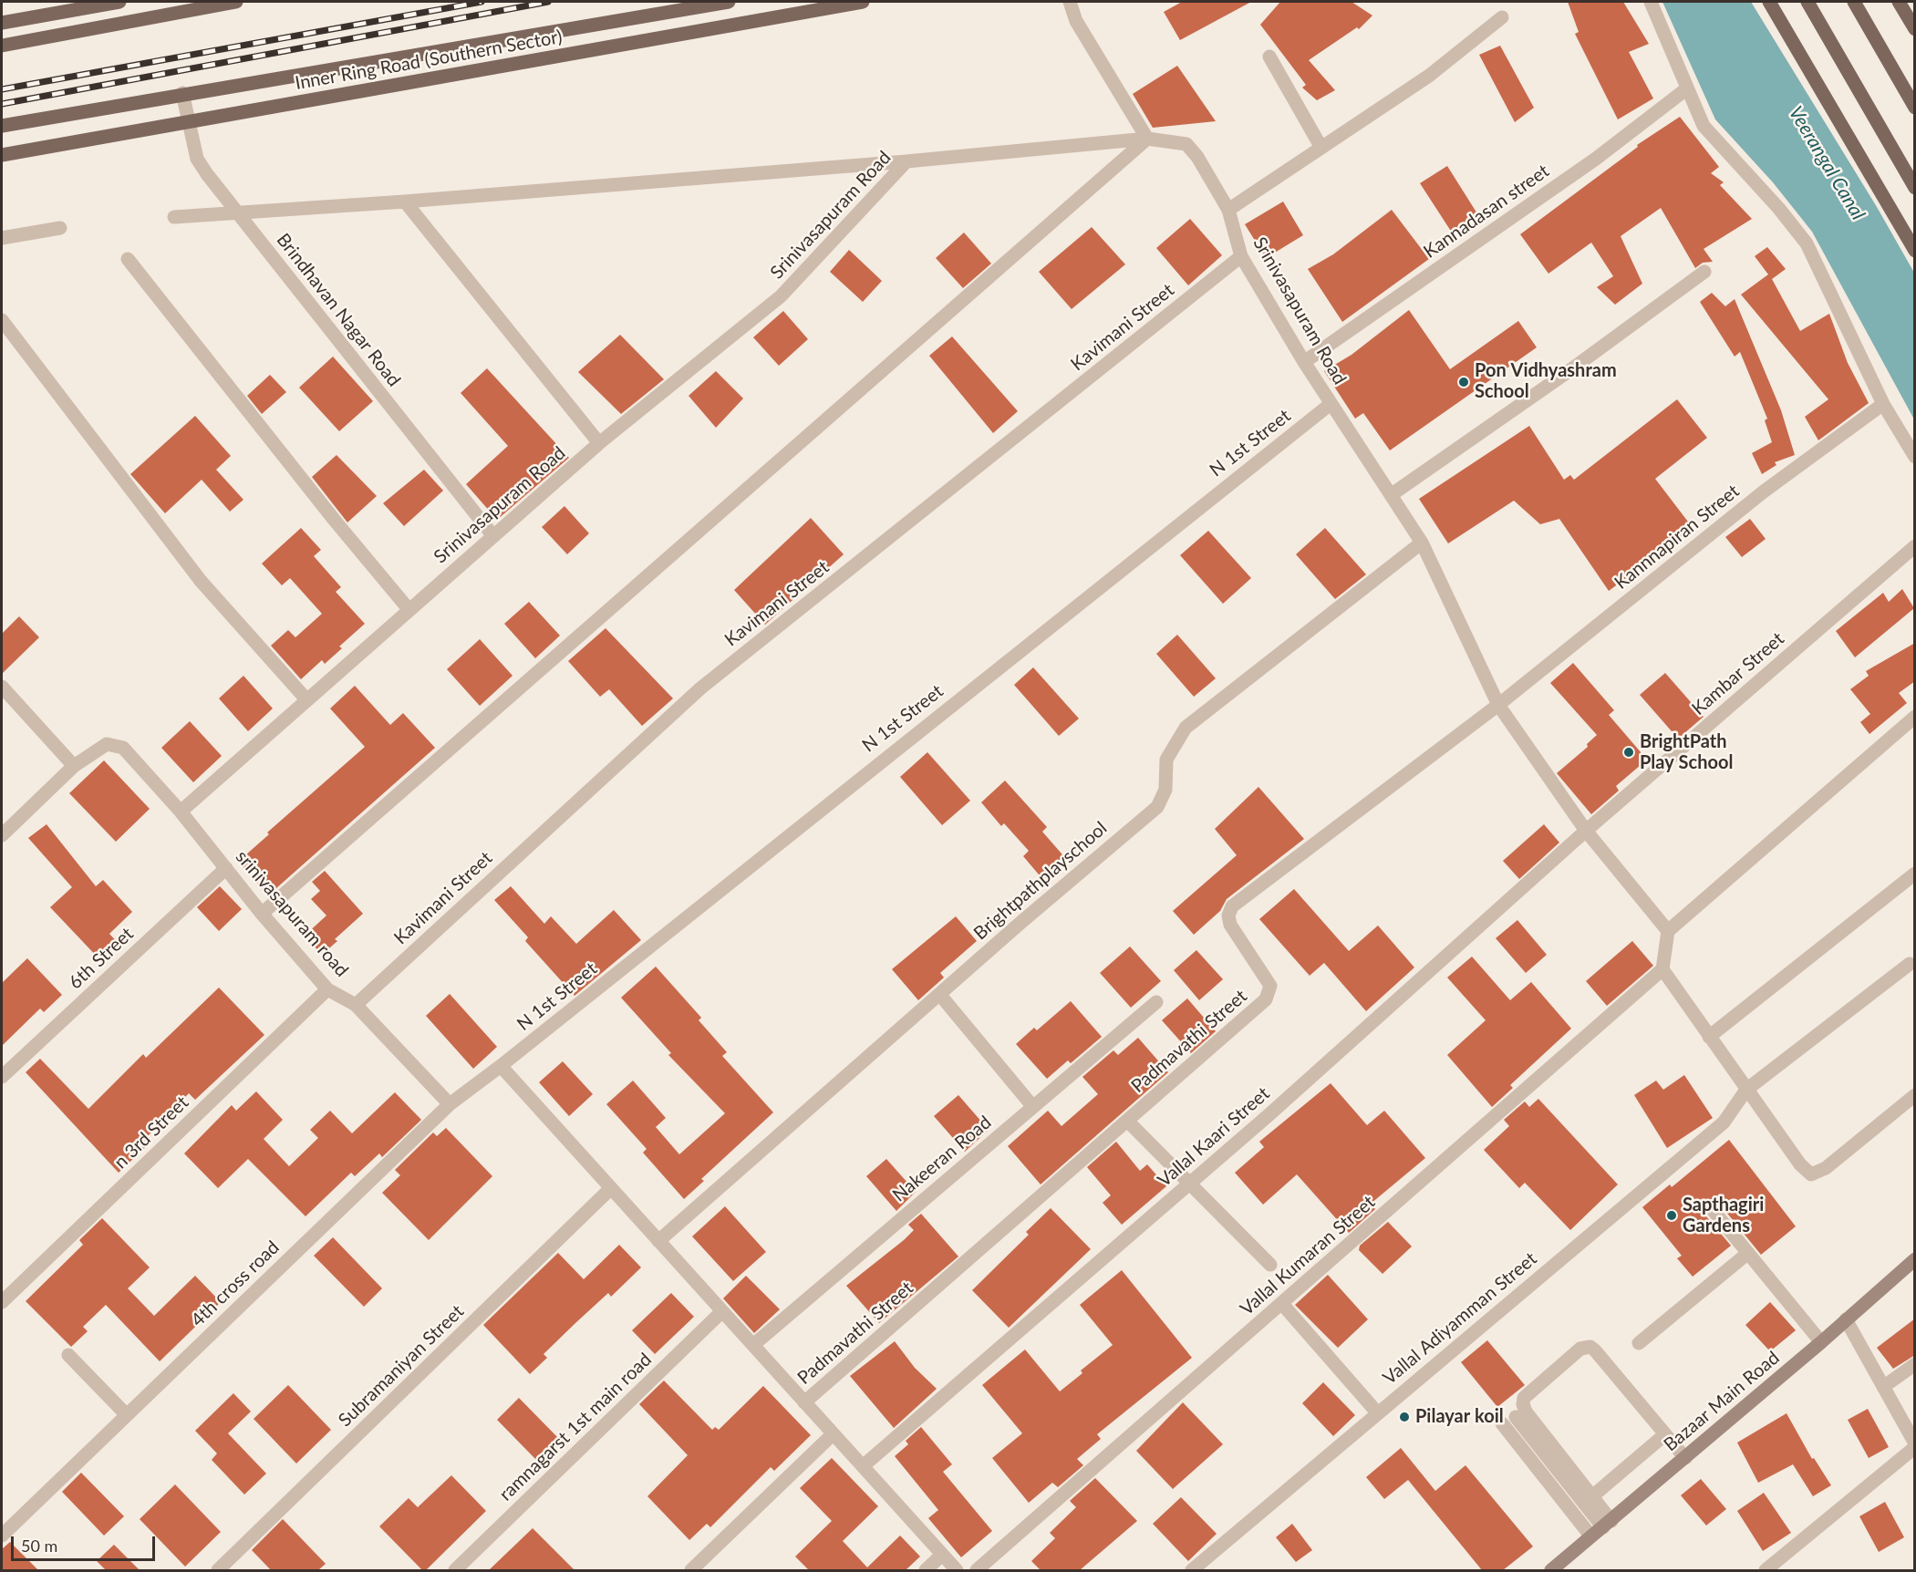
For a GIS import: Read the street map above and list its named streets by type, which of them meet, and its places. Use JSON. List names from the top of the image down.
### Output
{
  "streets": {
    "main road": ["Inner Ring Road (Southern Sector)", "Bazaar Main Road"],
    "street": [
      "Kannadasan street",
      "Srinivasapuram Road",
      "Brindhavan Nagar Road",
      "Kavimani Street",
      "N 1st Street",
      "Kannnapiran Street",
      "Kambar Street",
      "Brightpathplayschool",
      "srinivasapuram road",
      "6th Street",
      "Padmavathi Street",
      "n 3rd Street",
      "Vallal Kaari Street",
      "Nakeeran Road",
      "Vallal Kumaran Street",
      "4th cross road",
      "Vallal Adiyamman Street",
      "Subramaniyan Street",
      "ramnagarst 1st main road"
    ]
  },
  "crossings": [
    ["Inner Ring Road (Southern Sector)", "Brindhavan Nagar Road"],
    ["Kannadasan street", "Srinivasapuram Road"],
    ["Srinivasapuram Road", "Brindhavan Nagar Road"],
    ["Srinivasapuram Road", "Kavimani Street"],
    ["Srinivasapuram Road", "N 1st Street"],
    ["Srinivasapuram Road", "Kannnapiran Street"],
    ["Srinivasapuram Road", "Kambar Street"],
    ["Srinivasapuram Road", "Brightpathplayschool"],
    ["Srinivasapuram Road", "srinivasapuram road"],
    ["Srinivasapuram Road", "Padmavathi Street"],
    ["Srinivasapuram Road", "Vallal Kaari Street"],
    ["Kavimani Street", "srinivasapuram road"],
    ["N 1st Street", "4th cross road"],
    ["Kannnapiran Street", "Padmavathi Street"],
    ["Kambar Street", "Vallal Kaari Street"],
    ["srinivasapuram road", "6th Street"],
    ["srinivasapuram road", "n 3rd Street"],
    ["srinivasapuram road", "4th cross road"]
  ],
  "water": ["Veerangal Canal"],
  "places": [
    "Pon Vidhyashram School",
    "BrightPath Play School",
    "Sapthagiri Gardens",
    "Pilayar koil"
  ],
  "scale_bar": "50 m"
}
